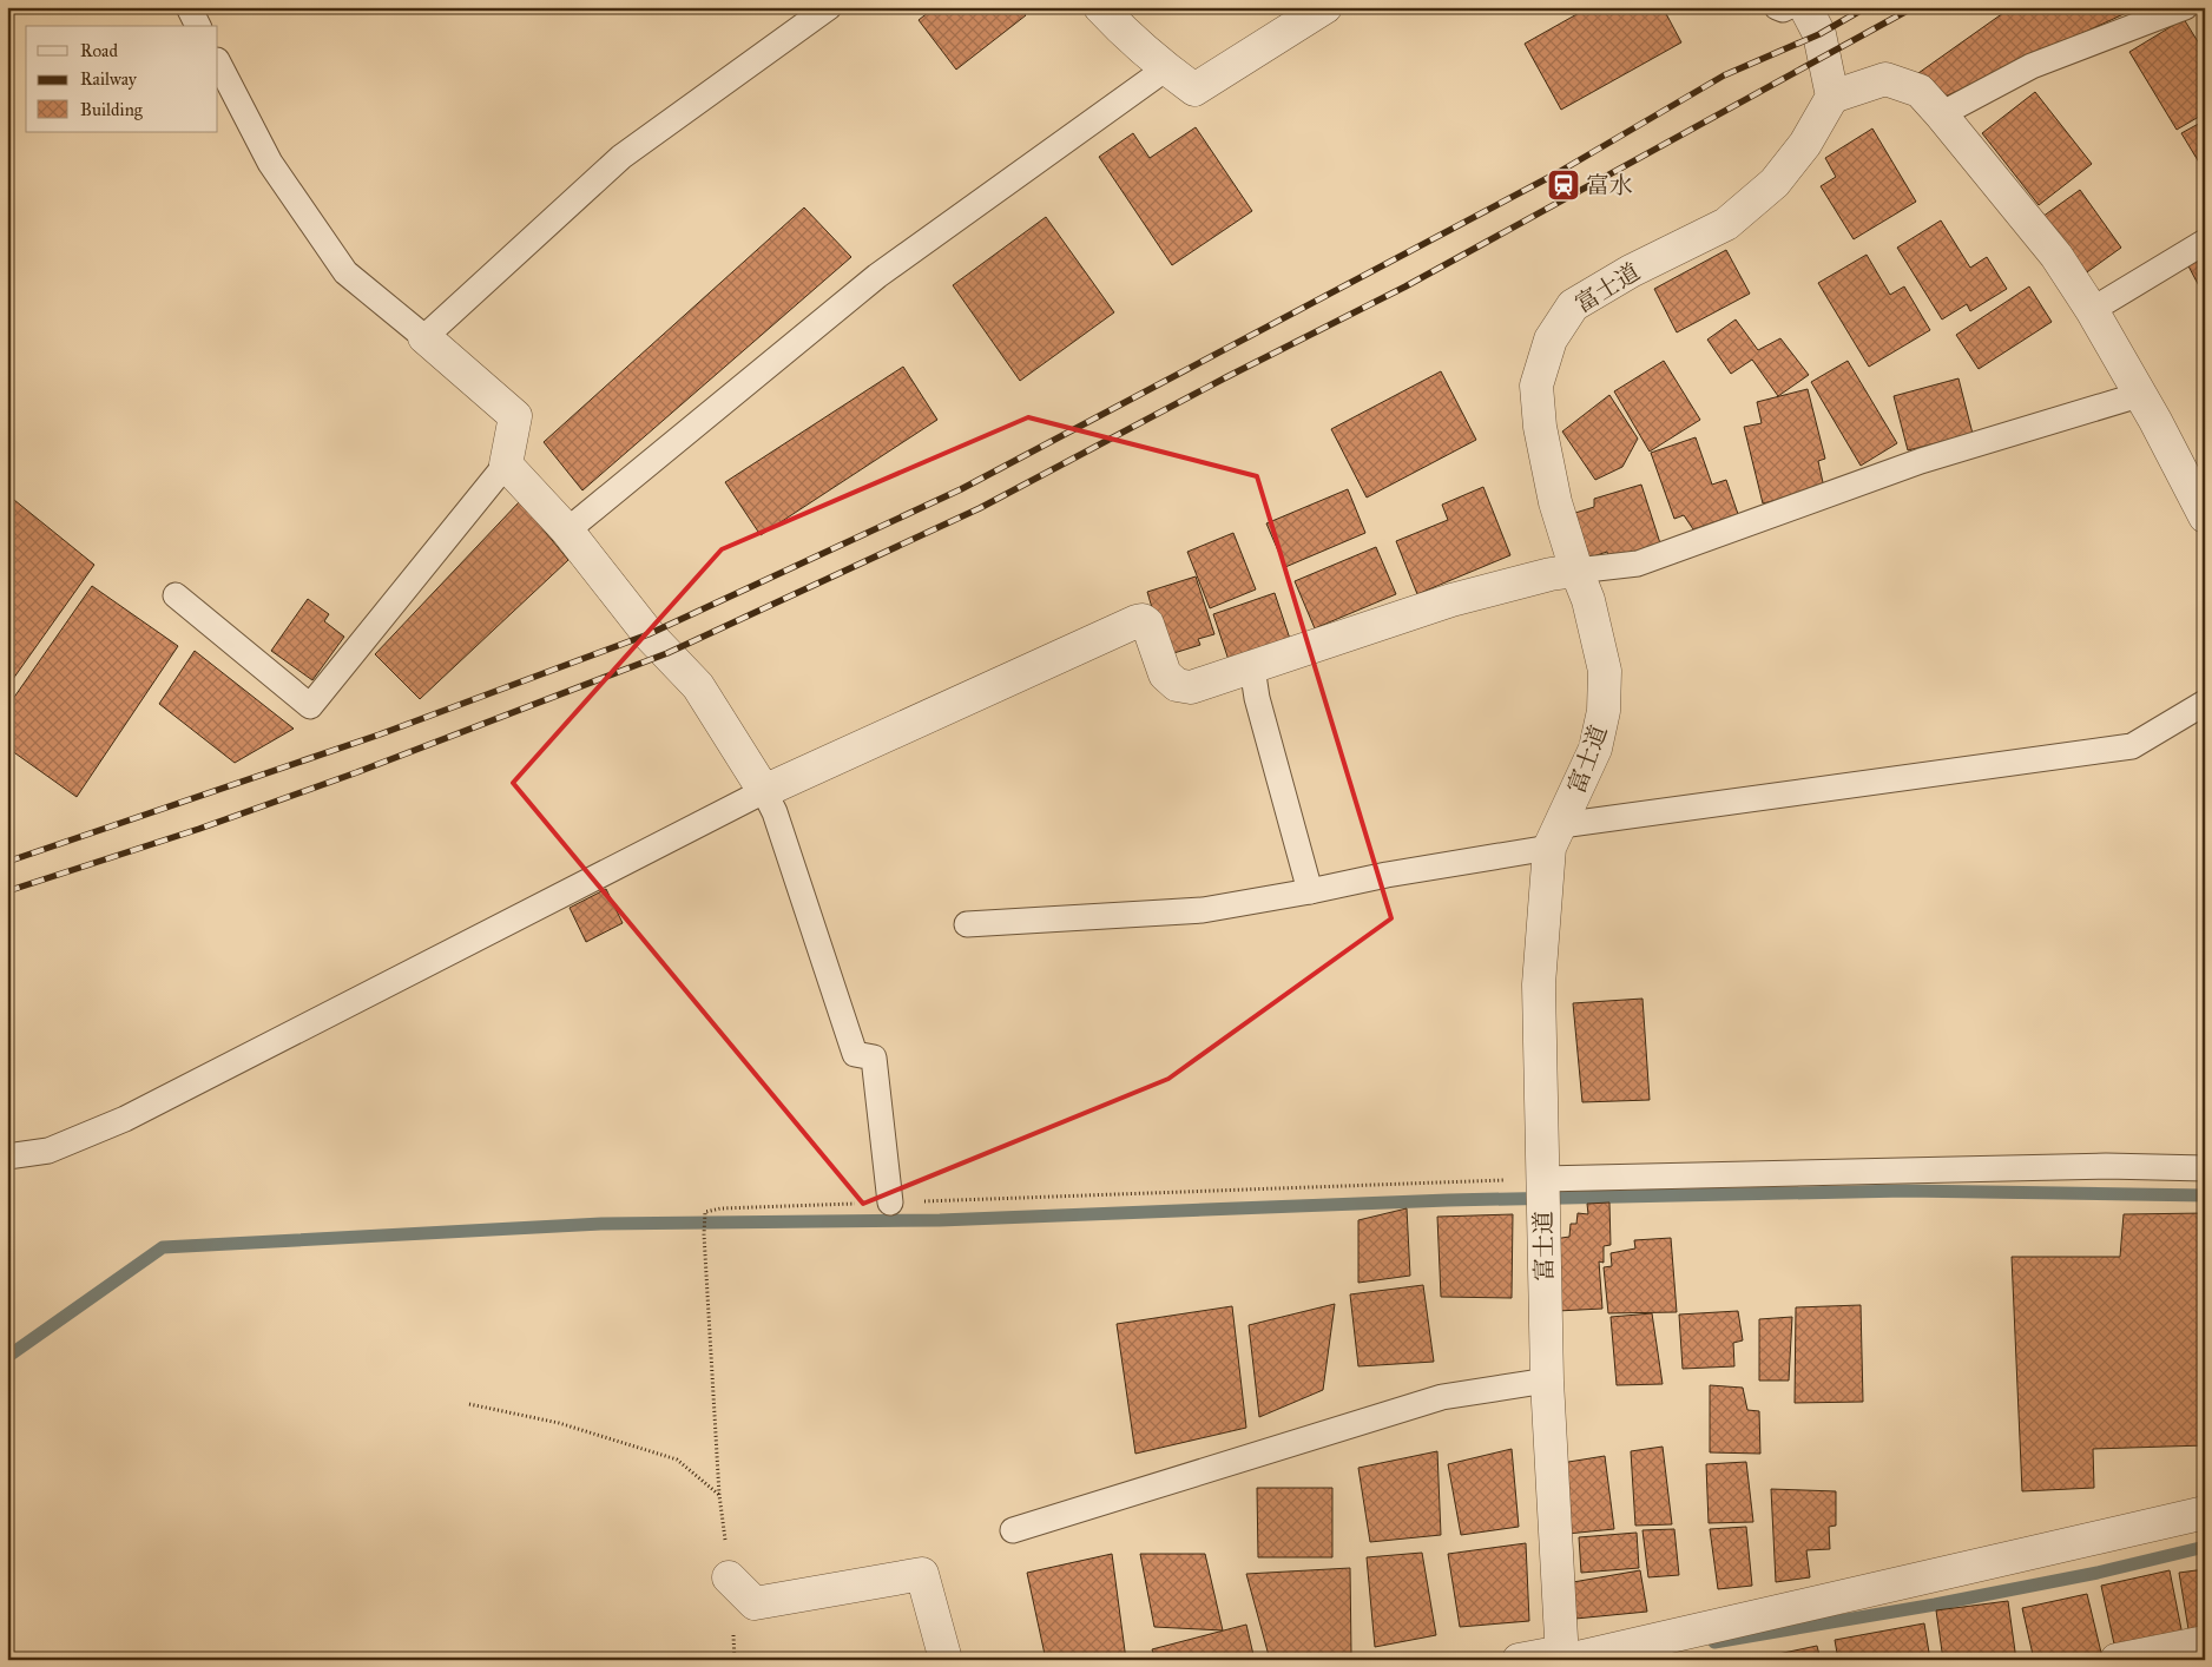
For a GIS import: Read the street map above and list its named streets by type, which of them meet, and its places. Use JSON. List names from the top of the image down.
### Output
{
  "streets": {
    "street": ["富士道"]
  },
  "places": {
    "station": ["富水"]
  },
  "legend": ["Road", "Railway", "Building"]
}
